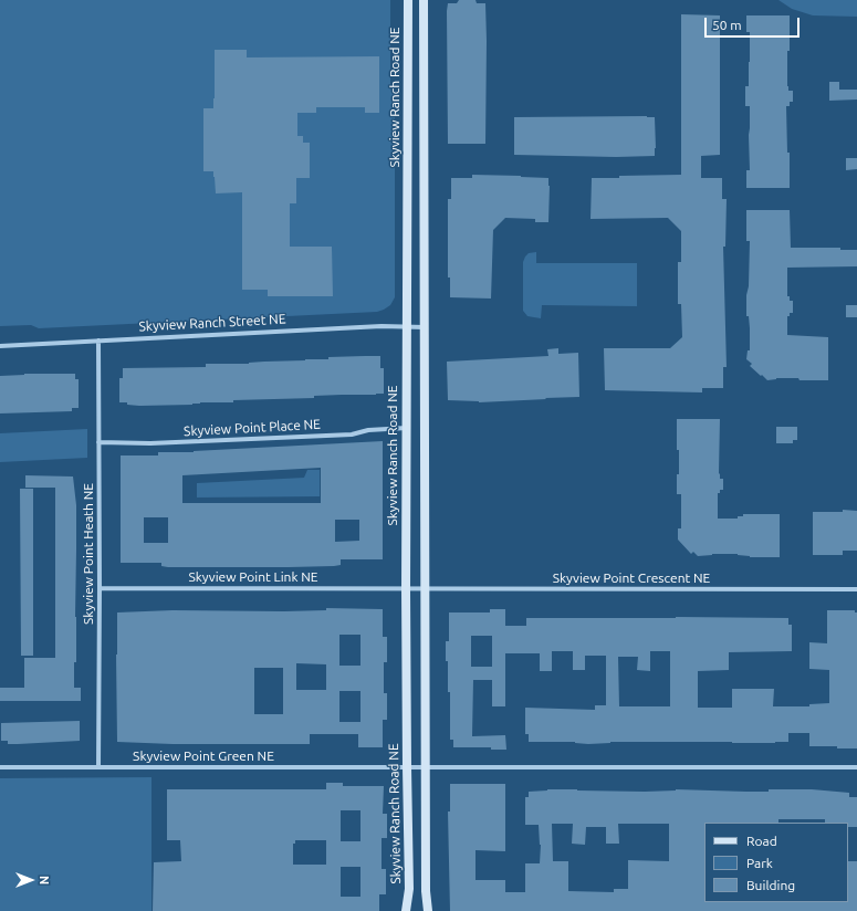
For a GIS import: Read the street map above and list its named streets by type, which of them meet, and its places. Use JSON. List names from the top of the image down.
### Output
{
  "streets": {
    "street": [
      "Skyview Ranch Road NE",
      "Skyview Ranch Street NE",
      "Skyview Point Place NE",
      "Skyview Point Heath NE",
      "Skyview Point Link NE",
      "Skyview Point Crescent NE",
      "Skyview Point Green NE"
    ]
  },
  "crossings": [
    ["Skyview Ranch Road NE", "Skyview Ranch Street NE"],
    ["Skyview Ranch Road NE", "Skyview Point Place NE"],
    ["Skyview Ranch Road NE", "Skyview Point Link NE"],
    ["Skyview Ranch Road NE", "Skyview Point Crescent NE"],
    ["Skyview Ranch Road NE", "Skyview Point Green NE"],
    ["Skyview Ranch Street NE", "Skyview Point Heath NE"],
    ["Skyview Point Place NE", "Skyview Point Heath NE"],
    ["Skyview Point Heath NE", "Skyview Point Link NE"],
    ["Skyview Point Heath NE", "Skyview Point Green NE"],
    ["Skyview Point Link NE", "Skyview Point Crescent NE"]
  ],
  "legend": ["Road", "Park", "Building"],
  "scale_bar": "50 m",
  "north": "right"
}
